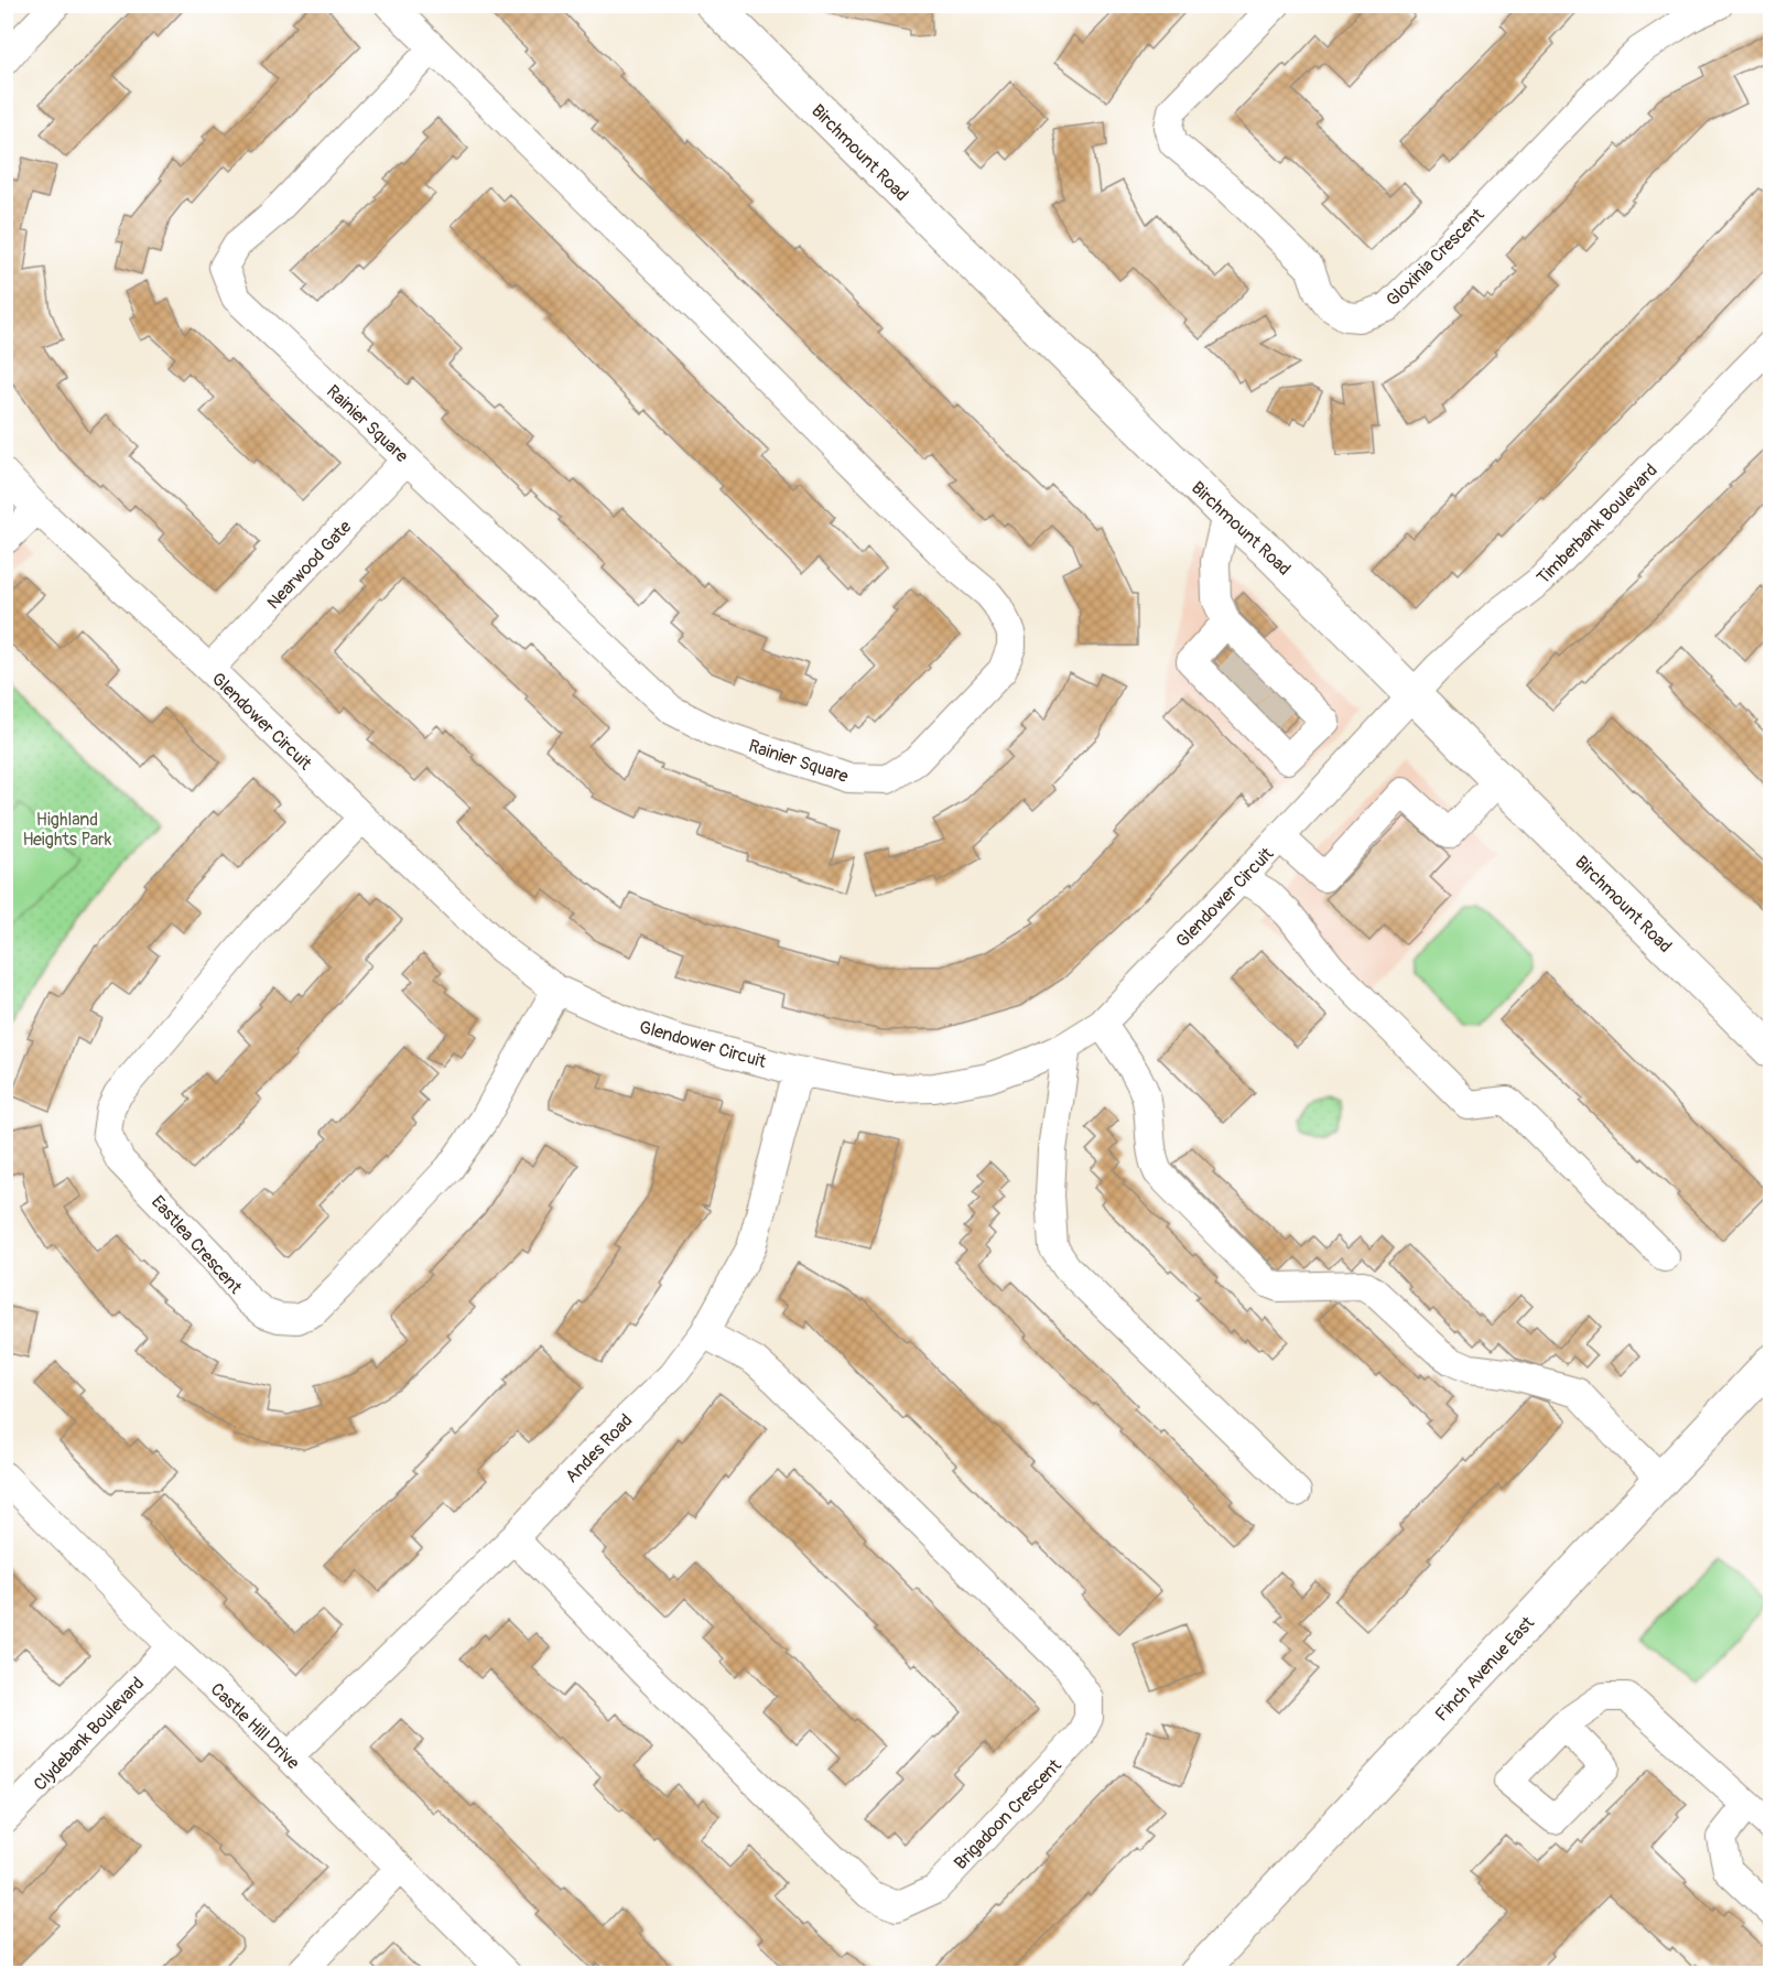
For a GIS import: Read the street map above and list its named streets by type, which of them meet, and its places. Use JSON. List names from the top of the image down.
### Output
{
  "streets": {
    "main road": ["Birchmount Road", "Finch Avenue East"],
    "street": [
      "Gloxinia Crescent",
      "Rainier Square",
      "Timberbank Boulevard",
      "Nearwood Gate",
      "Glendower Circuit",
      "Eastlea Crescent",
      "Andes Road",
      "Castle Hill Drive",
      "Clydebank Boulevard",
      "Brigadoon Crescent"
    ]
  },
  "crossings": [
    ["Birchmount Road", "Timberbank Boulevard"],
    ["Birchmount Road", "Glendower Circuit"],
    ["Rainier Square", "Nearwood Gate"],
    ["Timberbank Boulevard", "Glendower Circuit"],
    ["Nearwood Gate", "Glendower Circuit"],
    ["Glendower Circuit", "Eastlea Crescent"],
    ["Glendower Circuit", "Andes Road"],
    ["Andes Road", "Castle Hill Drive"],
    ["Andes Road", "Brigadoon Crescent"],
    ["Castle Hill Drive", "Clydebank Boulevard"]
  ],
  "parks": ["Highland Heights Park"]
}
